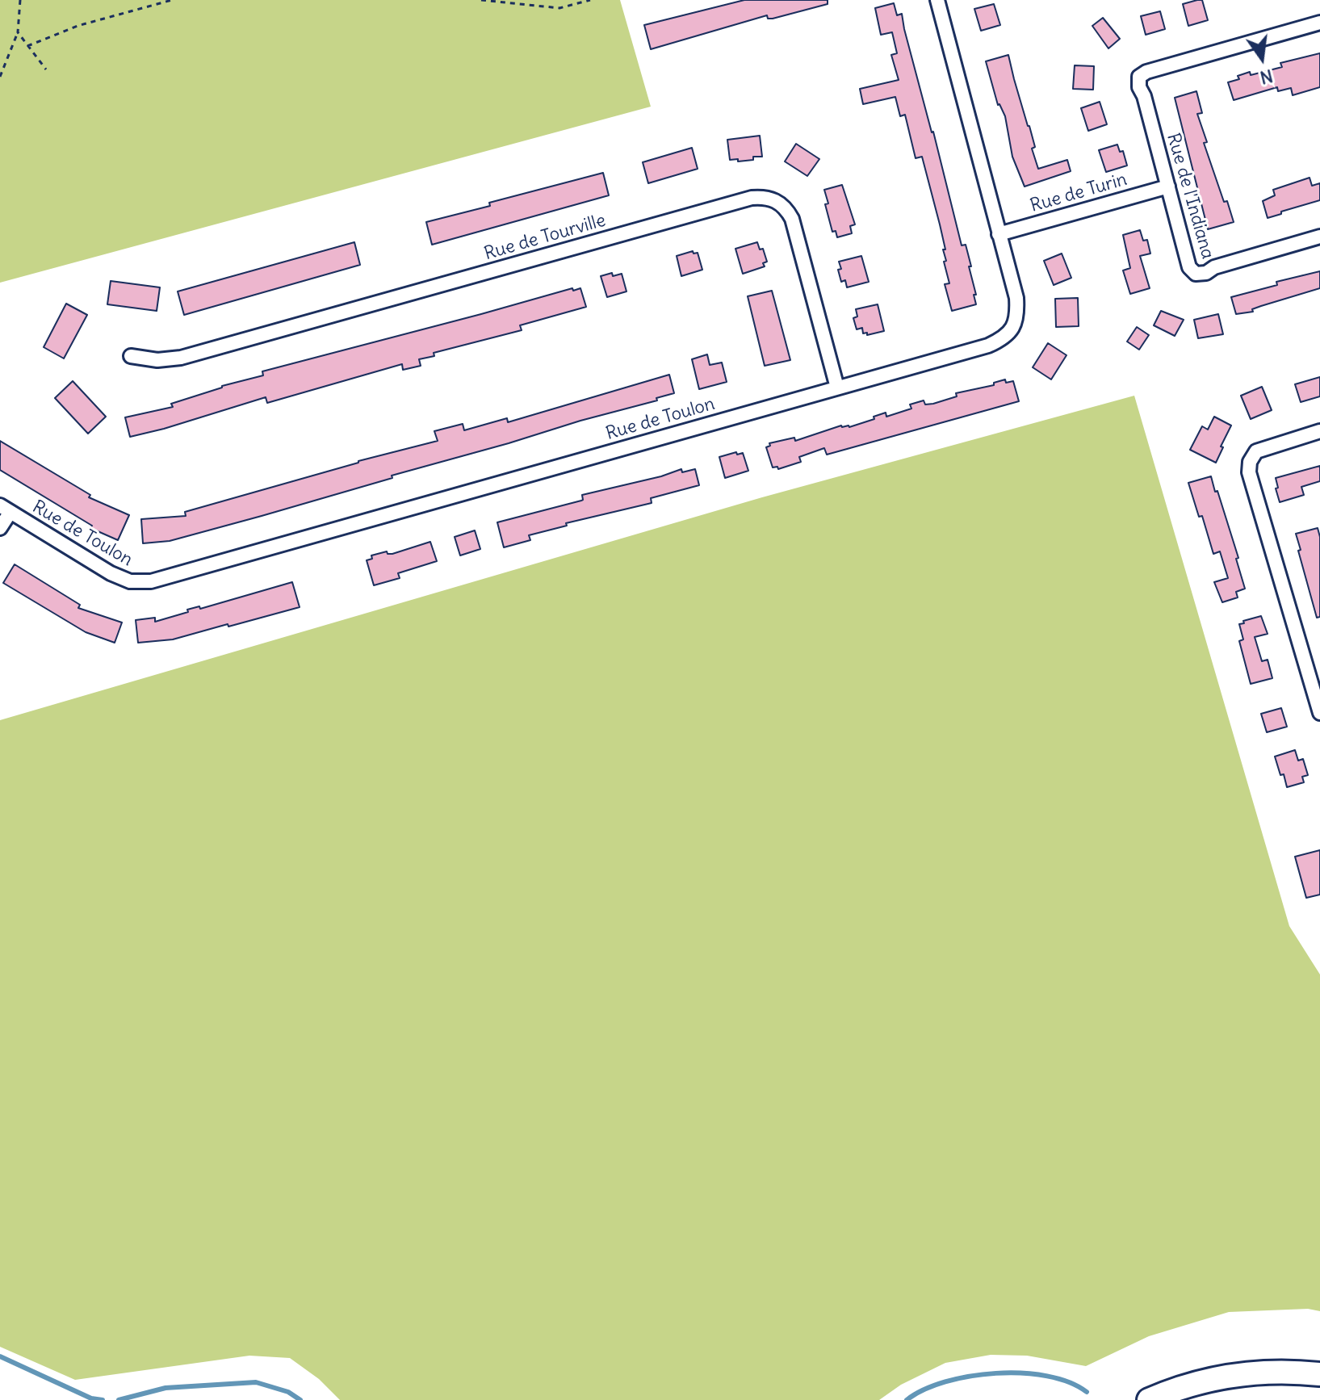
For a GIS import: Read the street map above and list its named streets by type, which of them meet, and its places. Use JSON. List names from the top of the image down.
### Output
{
  "streets": {
    "street": [
      "Rue de Turin",
      "Rue de l'Indiana",
      "Rue de Tourville",
      "Rue de Toulon"
    ]
  },
  "crossings": [
    ["Rue de Turin", "Rue de l'Indiana"],
    ["Rue de Turin", "Rue de Toulon"],
    ["Rue de Tourville", "Rue de Toulon"]
  ],
  "north": "bottom"
}
